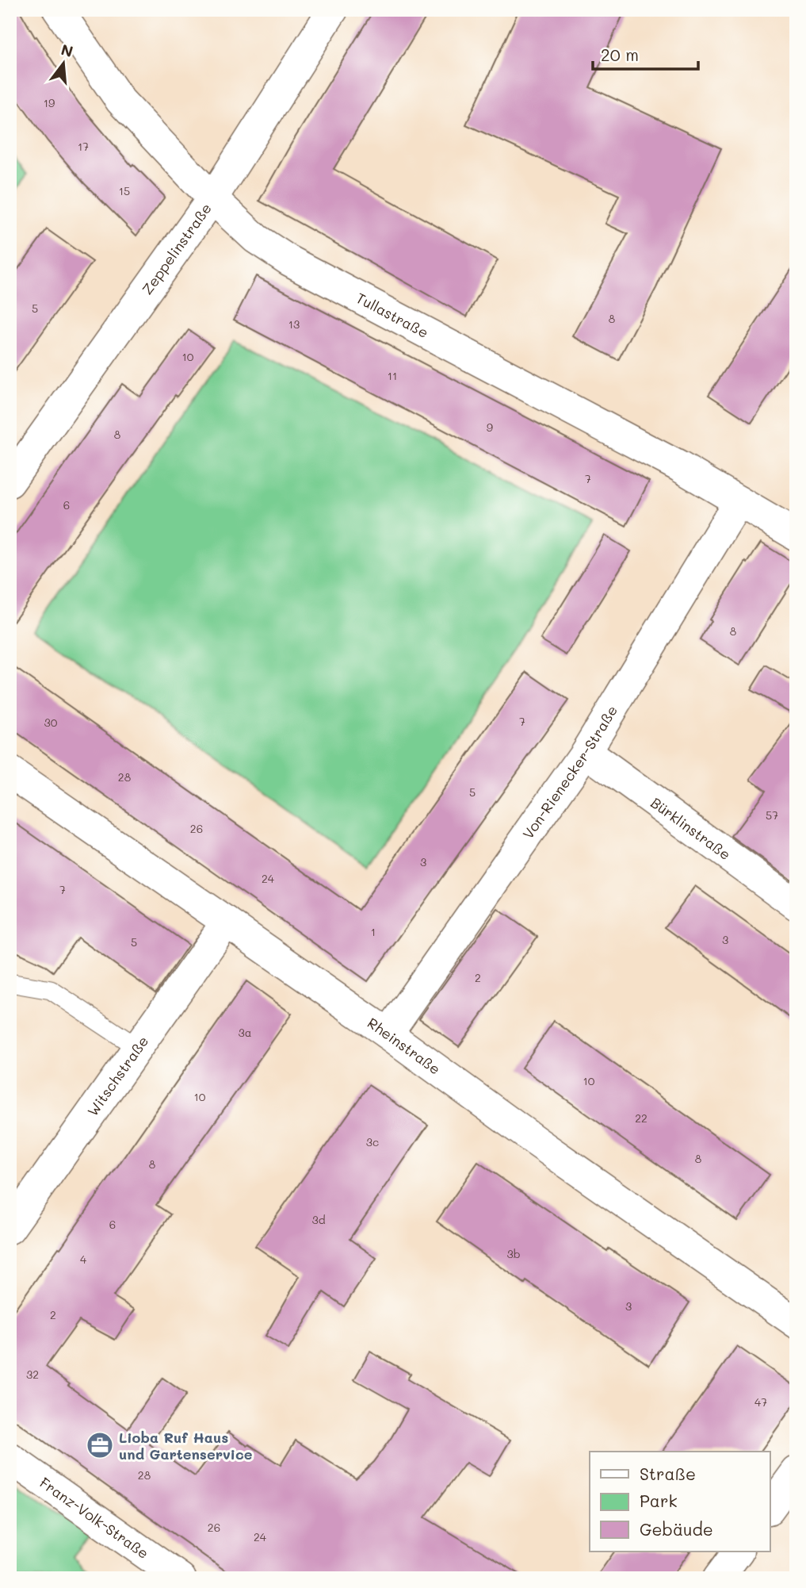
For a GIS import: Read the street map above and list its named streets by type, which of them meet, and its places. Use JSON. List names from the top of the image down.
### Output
{
  "streets": {
    "street": [
      "Zeppelinstraße",
      "Tullastraße",
      "Von-Rienecker-Straße",
      "Bürklinstraße",
      "Rheinstraße",
      "Witschstraße",
      "Franz-Volk-Straße"
    ]
  },
  "crossings": [
    ["Zeppelinstraße", "Tullastraße"],
    ["Tullastraße", "Von-Rienecker-Straße"],
    ["Von-Rienecker-Straße", "Bürklinstraße"],
    ["Von-Rienecker-Straße", "Rheinstraße"],
    ["Rheinstraße", "Witschstraße"]
  ],
  "places": {
    "office": ["Lioba Ruf Haus und Gartenservice"]
  },
  "house_numbers": [
    "19",
    "17",
    "15",
    "5",
    "8",
    "13",
    "10",
    "11",
    "9",
    "8",
    "7",
    "6",
    "8",
    "7",
    "30",
    "28",
    "5",
    "57",
    "26",
    "3",
    "24",
    "7",
    "1",
    "3",
    "5",
    "2",
    "3a",
    "10",
    "10",
    "22",
    "3c",
    "8",
    "8",
    "3d",
    "6",
    "3b",
    "4",
    "3",
    "2",
    "32",
    "47",
    "28",
    "26",
    "24"
  ],
  "legend": ["Straße", "Park", "Gebäude"],
  "scale_bar": "20 m",
  "north": "top"
}
